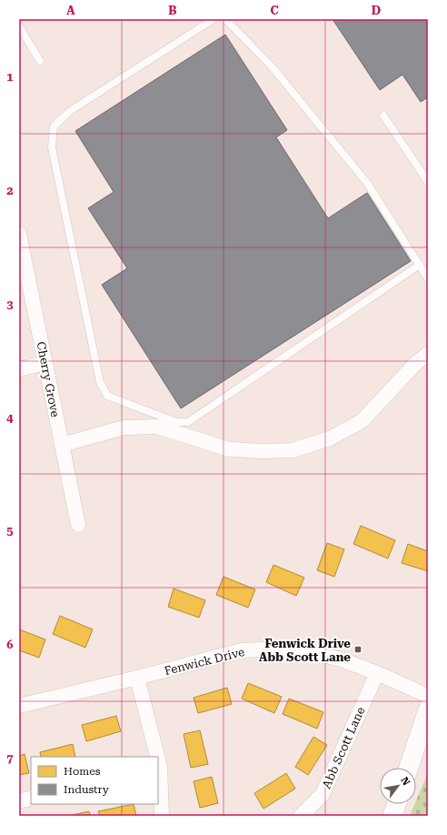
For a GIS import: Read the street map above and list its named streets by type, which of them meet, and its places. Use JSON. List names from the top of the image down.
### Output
{
  "streets": {
    "street": ["Cherry Grove", "Fenwick Drive", "Abb Scott Lane"]
  },
  "crossings": [
    ["Fenwick Drive", "Abb Scott Lane"]
  ],
  "places": {
    "transit": ["Fenwick Drive Abb Scott Lane"]
  },
  "legend": ["Homes", "Industry"],
  "north": "top right",
  "grid": {
    "columns": [
      "A",
      "B",
      "C",
      "D"
    ],
    "rows": [
      "1",
      "2",
      "3",
      "4",
      "5",
      "6",
      "7"
    ]
  }
}
